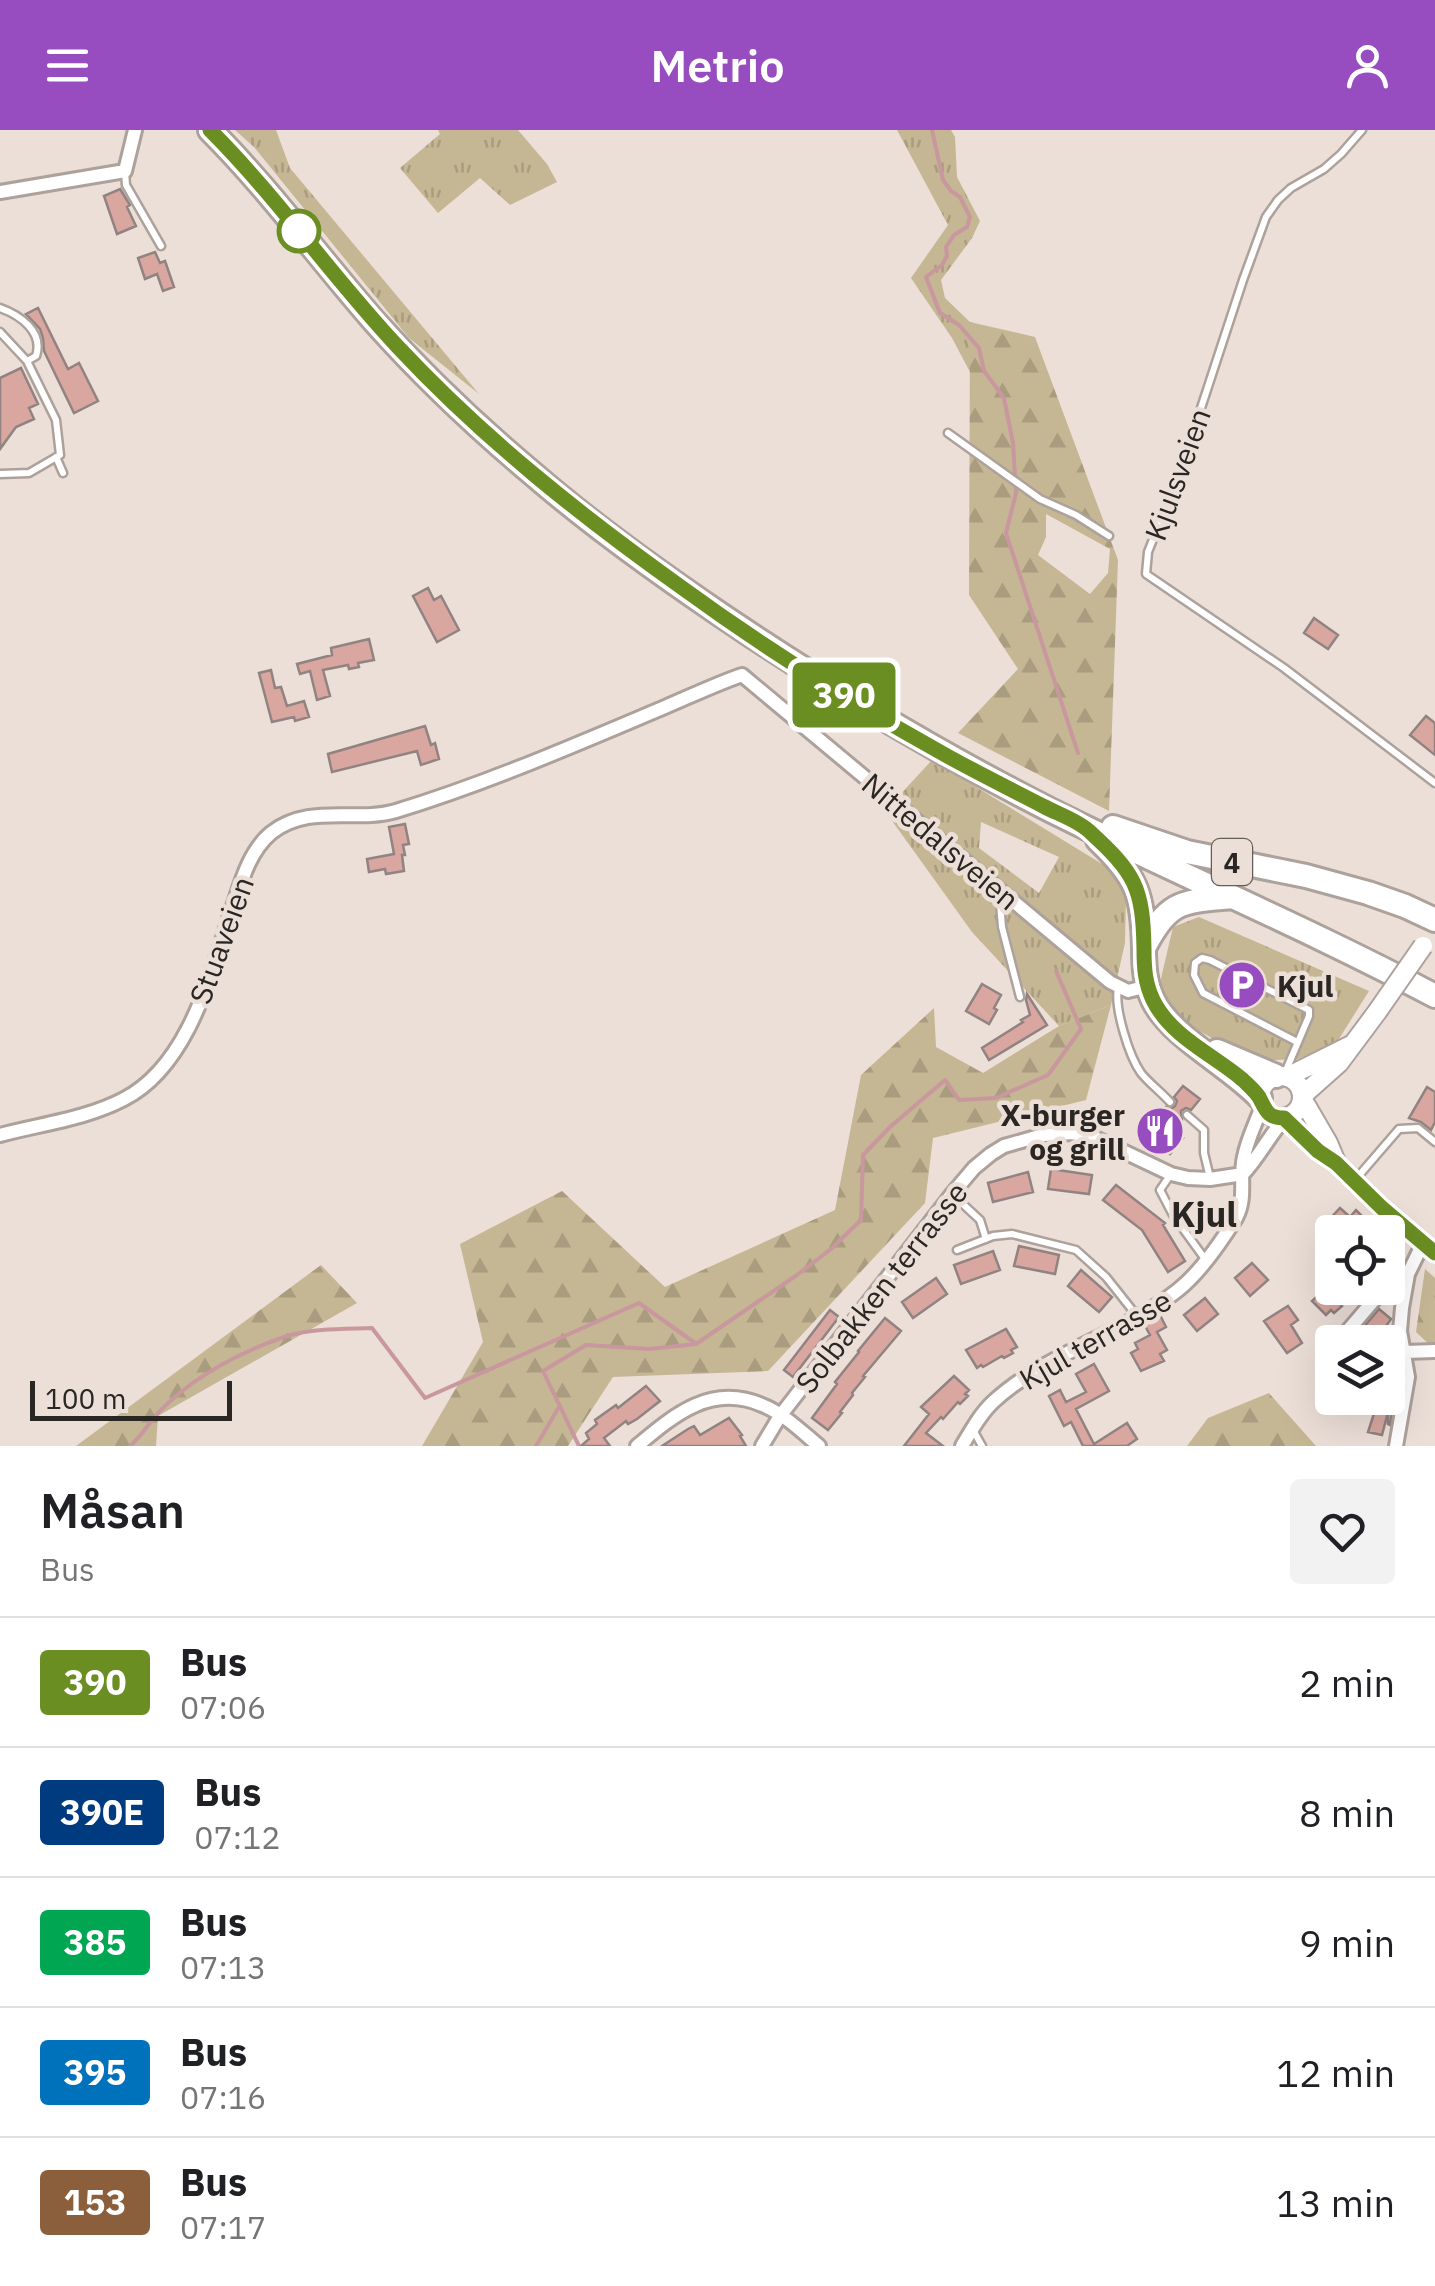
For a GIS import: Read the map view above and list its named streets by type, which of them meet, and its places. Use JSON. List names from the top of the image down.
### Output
{
  "streets": {
    "highway": ["4"],
    "street": [
      "Nittedalsveien",
      "Stuaveien",
      "Solbakken terrasse",
      "Kjul terrasse"
    ],
    "lane": ["Kjulsveien"]
  },
  "crossings": [
    ["Nittedalsveien", "Stuaveien"],
    ["4", "Kjul terrasse"],
    ["Solbakken terrasse", "Kjul terrasse"]
  ],
  "districts": ["Kjul"],
  "places": {
    "parking": ["Kjul"],
    "restaurant": ["X-burger og grill"]
  },
  "lines": ["bus line 390"],
  "scale_bar": "100 m",
  "page": {
    "header": "Metrio",
    "on_map": "390",
    "scale": "100 m",
    "heading": ["Måsan", "Bus"],
    "list": [
      {
        "mark": "390",
        "name": "Bus",
        "note": "07:06",
        "value": "2 min"
      },
      {
        "mark": "390E",
        "name": "Bus",
        "note": "07:12",
        "value": "8 min"
      },
      {
        "mark": "385",
        "name": "Bus",
        "note": "07:13",
        "value": "9 min"
      },
      {
        "mark": "395",
        "name": "Bus",
        "note": "07:16",
        "value": "12 min"
      },
      {
        "mark": "153",
        "name": "Bus",
        "note": "07:17",
        "value": "13 min"
      }
    ]
  }
}
